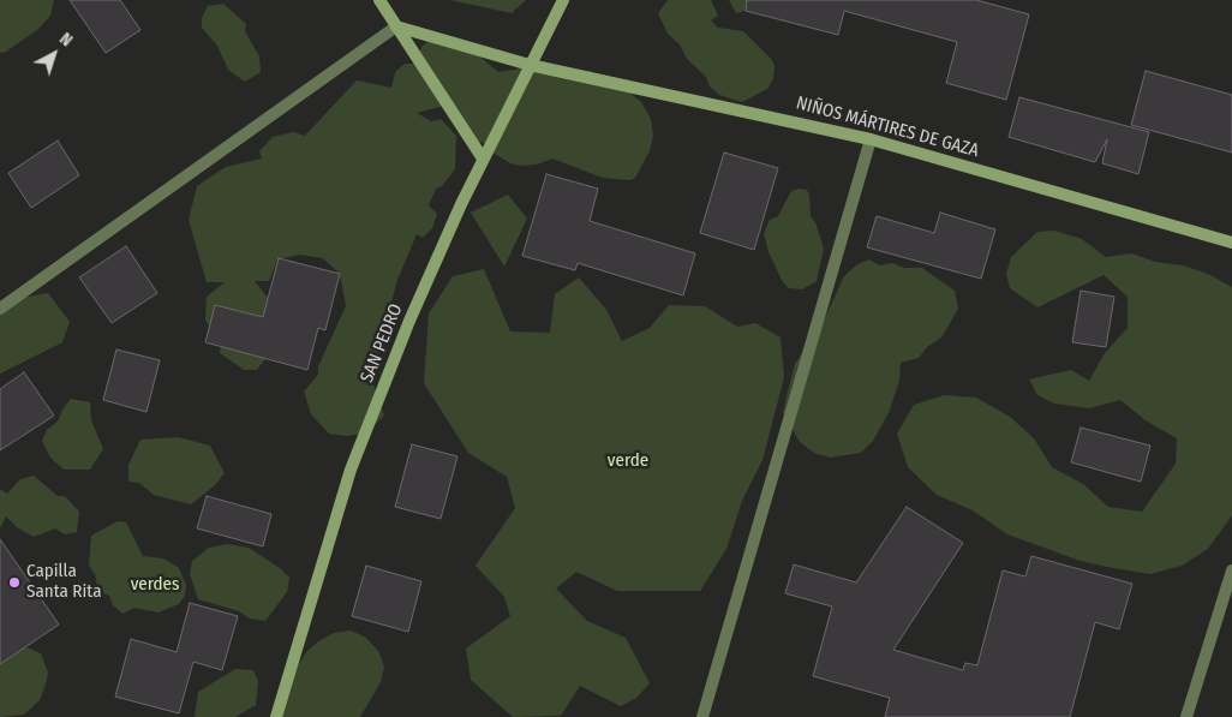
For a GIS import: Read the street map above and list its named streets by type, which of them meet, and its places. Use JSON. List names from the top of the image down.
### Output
{
  "streets": {
    "street": ["NIÑOS MÁRTIRES DE GAZA", "SAN PEDRO"]
  },
  "crossings": [
    ["NIÑOS MÁRTIRES DE GAZA", "SAN PEDRO"]
  ],
  "parks": ["verde", "verdes"],
  "places": ["Capilla Santa Rita"],
  "north": "top right"
}
